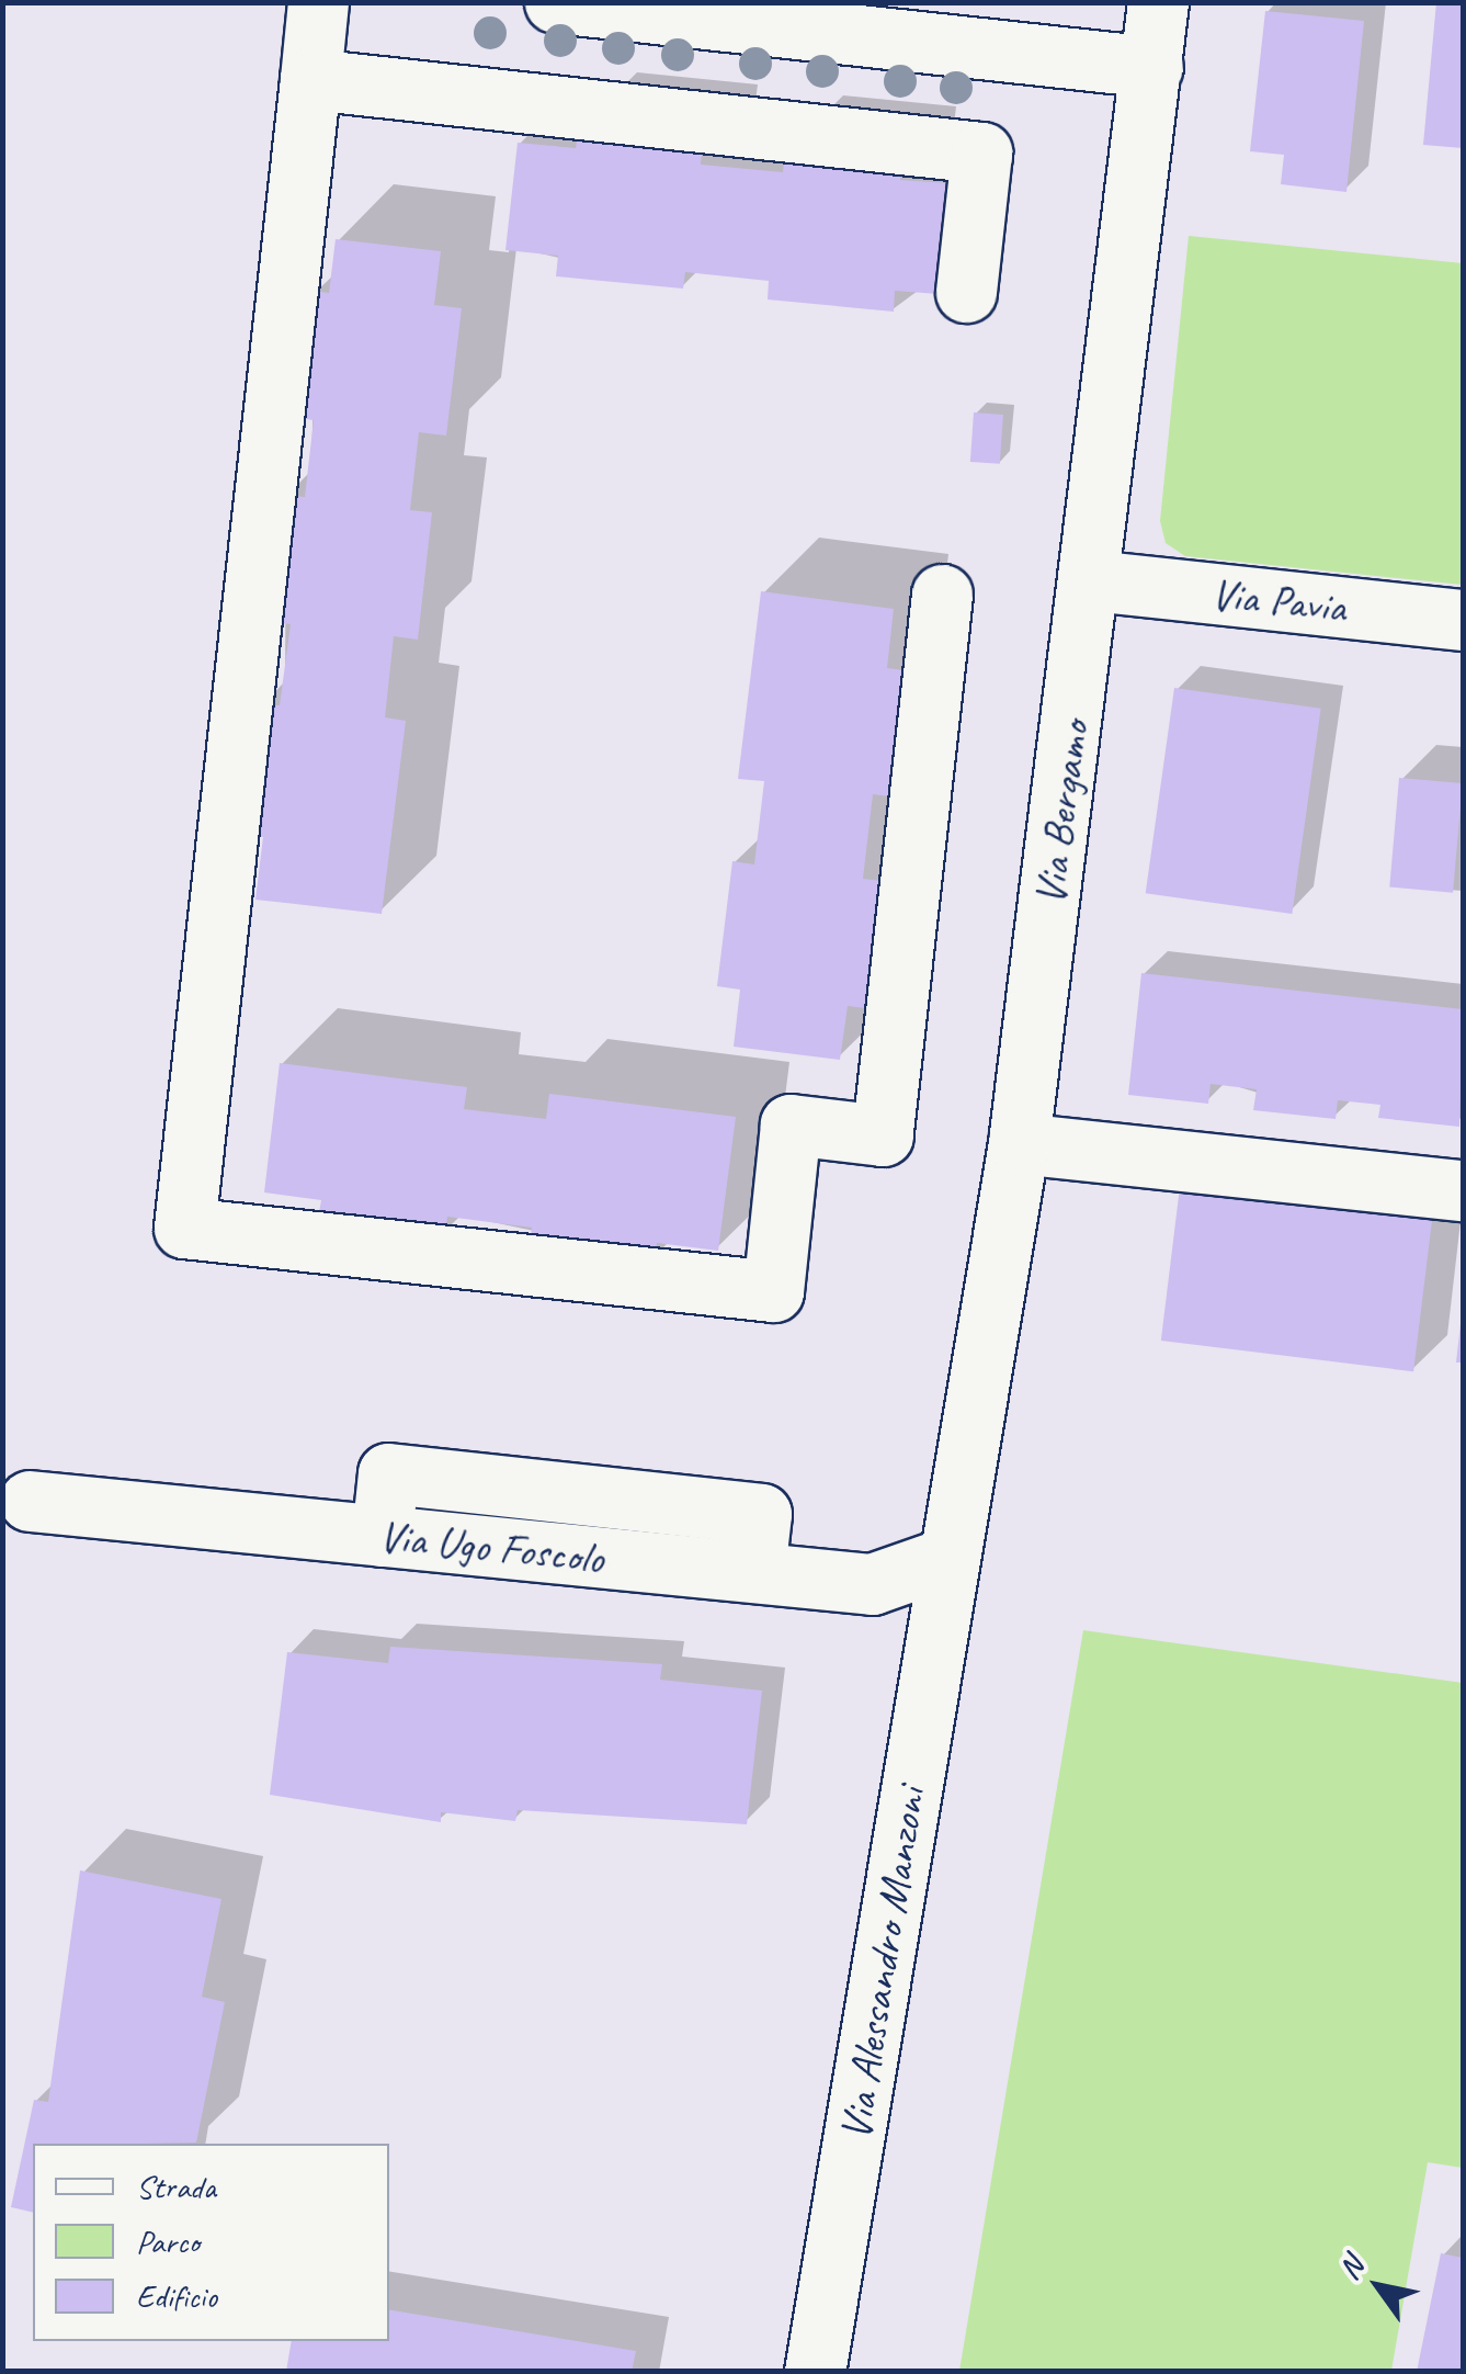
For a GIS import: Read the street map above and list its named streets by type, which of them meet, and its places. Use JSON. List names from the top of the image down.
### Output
{
  "streets": {
    "street": [
      "Via Pavia",
      "Via Bergamo",
      "Via Ugo Foscolo",
      "Via Alessandro Manzoni"
    ]
  },
  "crossings": [
    ["Via Pavia", "Via Bergamo"],
    ["Via Bergamo", "Via Ugo Foscolo"],
    ["Via Bergamo", "Via Alessandro Manzoni"],
    ["Via Ugo Foscolo", "Via Alessandro Manzoni"]
  ],
  "legend": ["Strada", "Parco", "Edificio"],
  "north": "top left"
}
